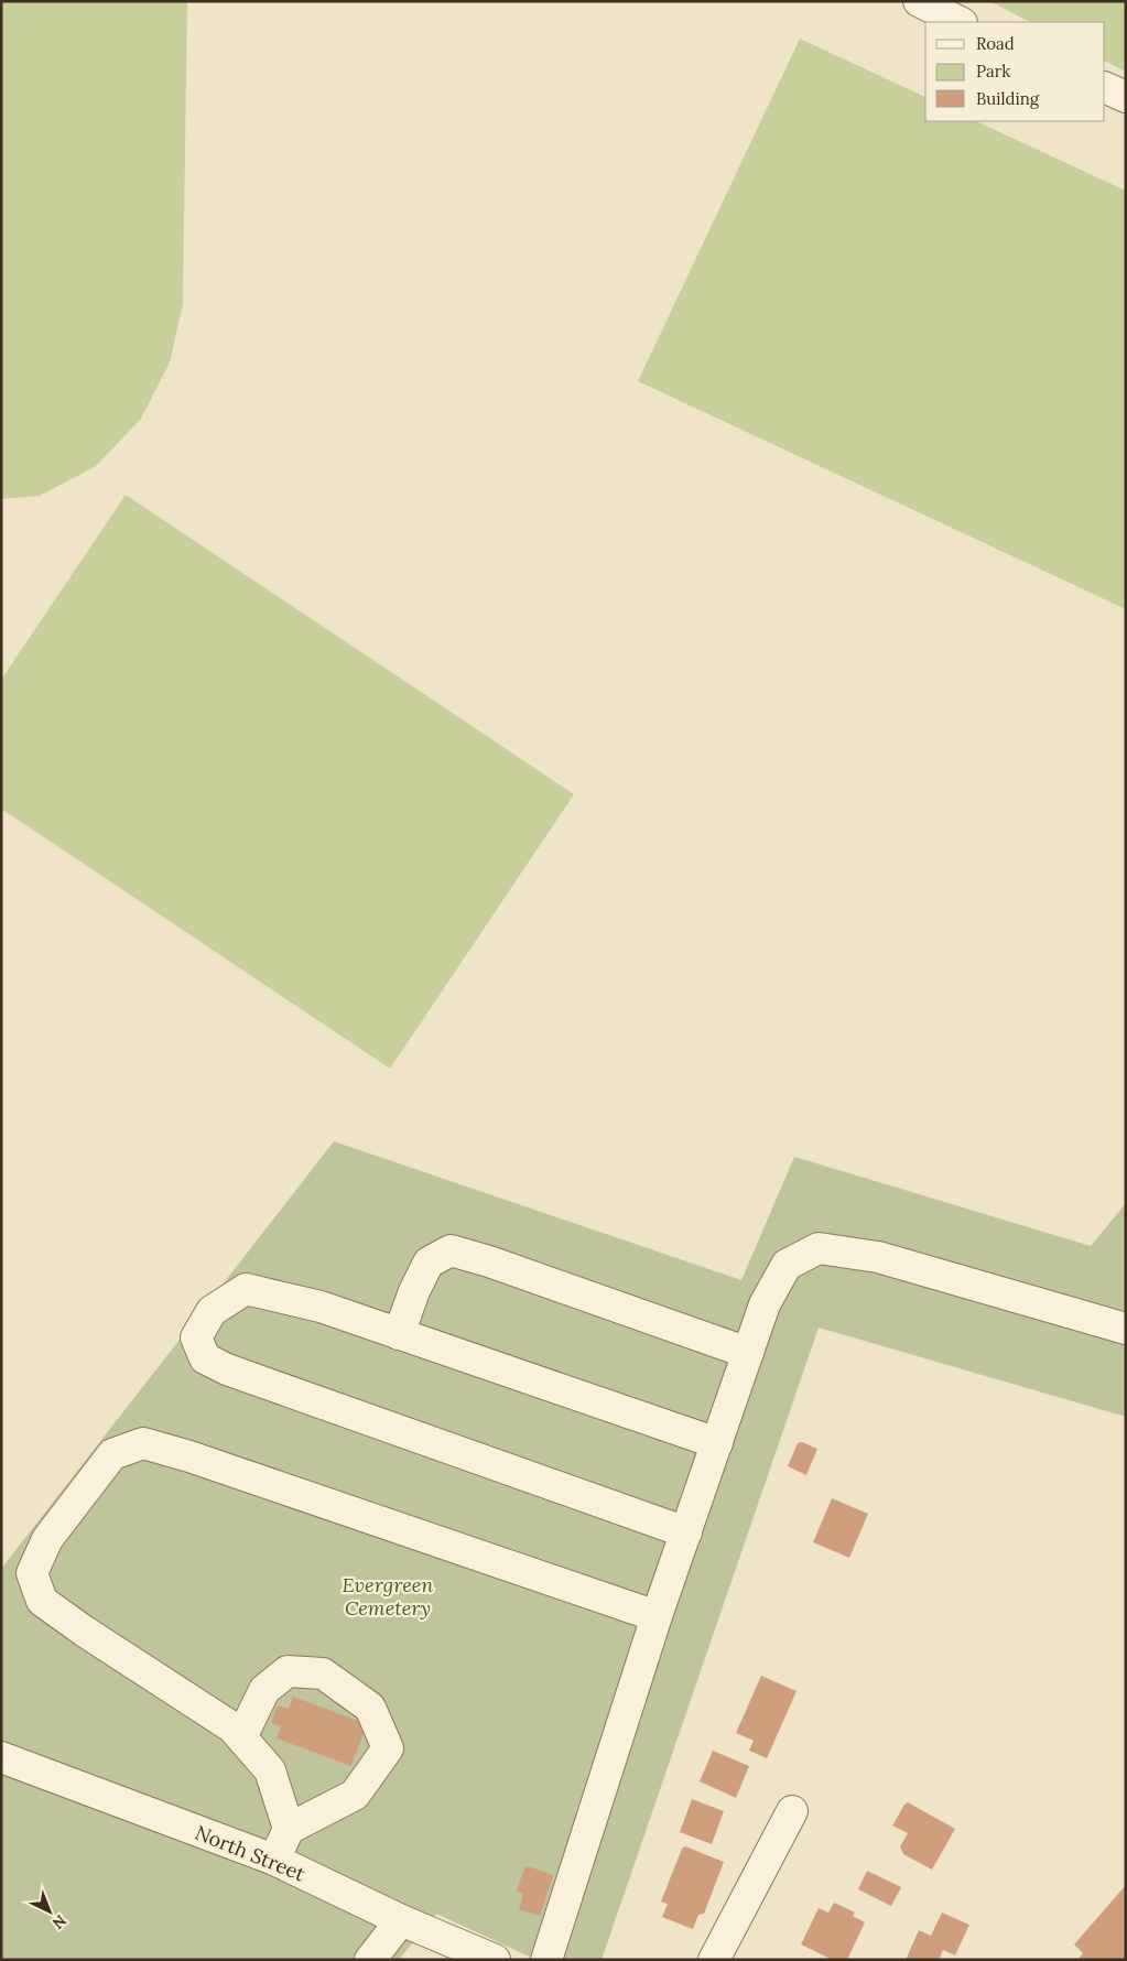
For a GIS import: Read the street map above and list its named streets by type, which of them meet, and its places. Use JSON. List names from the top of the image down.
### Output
{
  "streets": {
    "street": ["North Street"]
  },
  "parks": ["Evergreen Cemetery"],
  "legend": ["Road", "Park", "Building"],
  "north": "bottom right"
}
